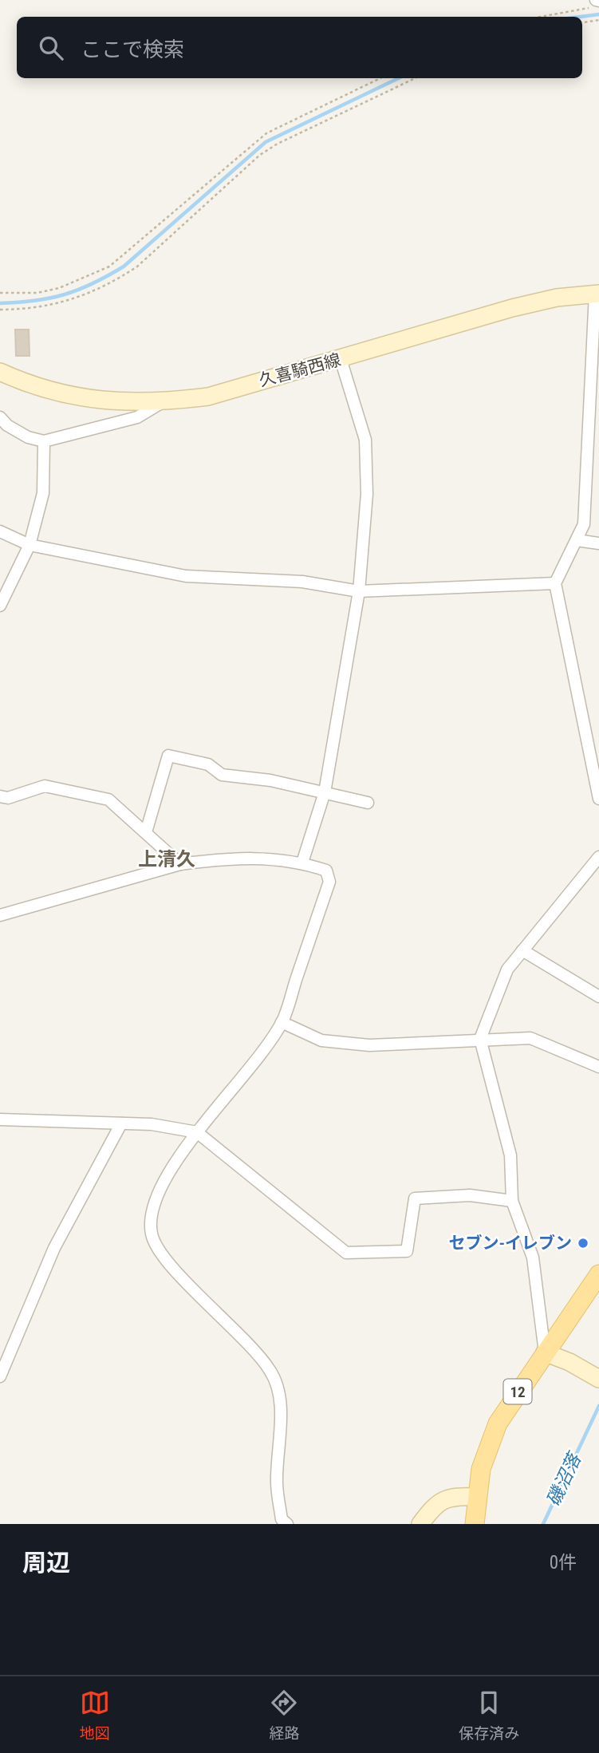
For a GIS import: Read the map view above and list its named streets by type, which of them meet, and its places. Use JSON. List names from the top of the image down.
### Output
{
  "streets": {
    "main road": ["久喜騎西線", "12"]
  },
  "districts": ["上清久"],
  "water": ["磯沼落"],
  "places": ["セブン-イレブン"],
  "page": {
    "search": "ここで検索",
    "heading": ["周辺", "0件"],
    "nav": ["地図", "経路", "保存済み"]
  }
}
